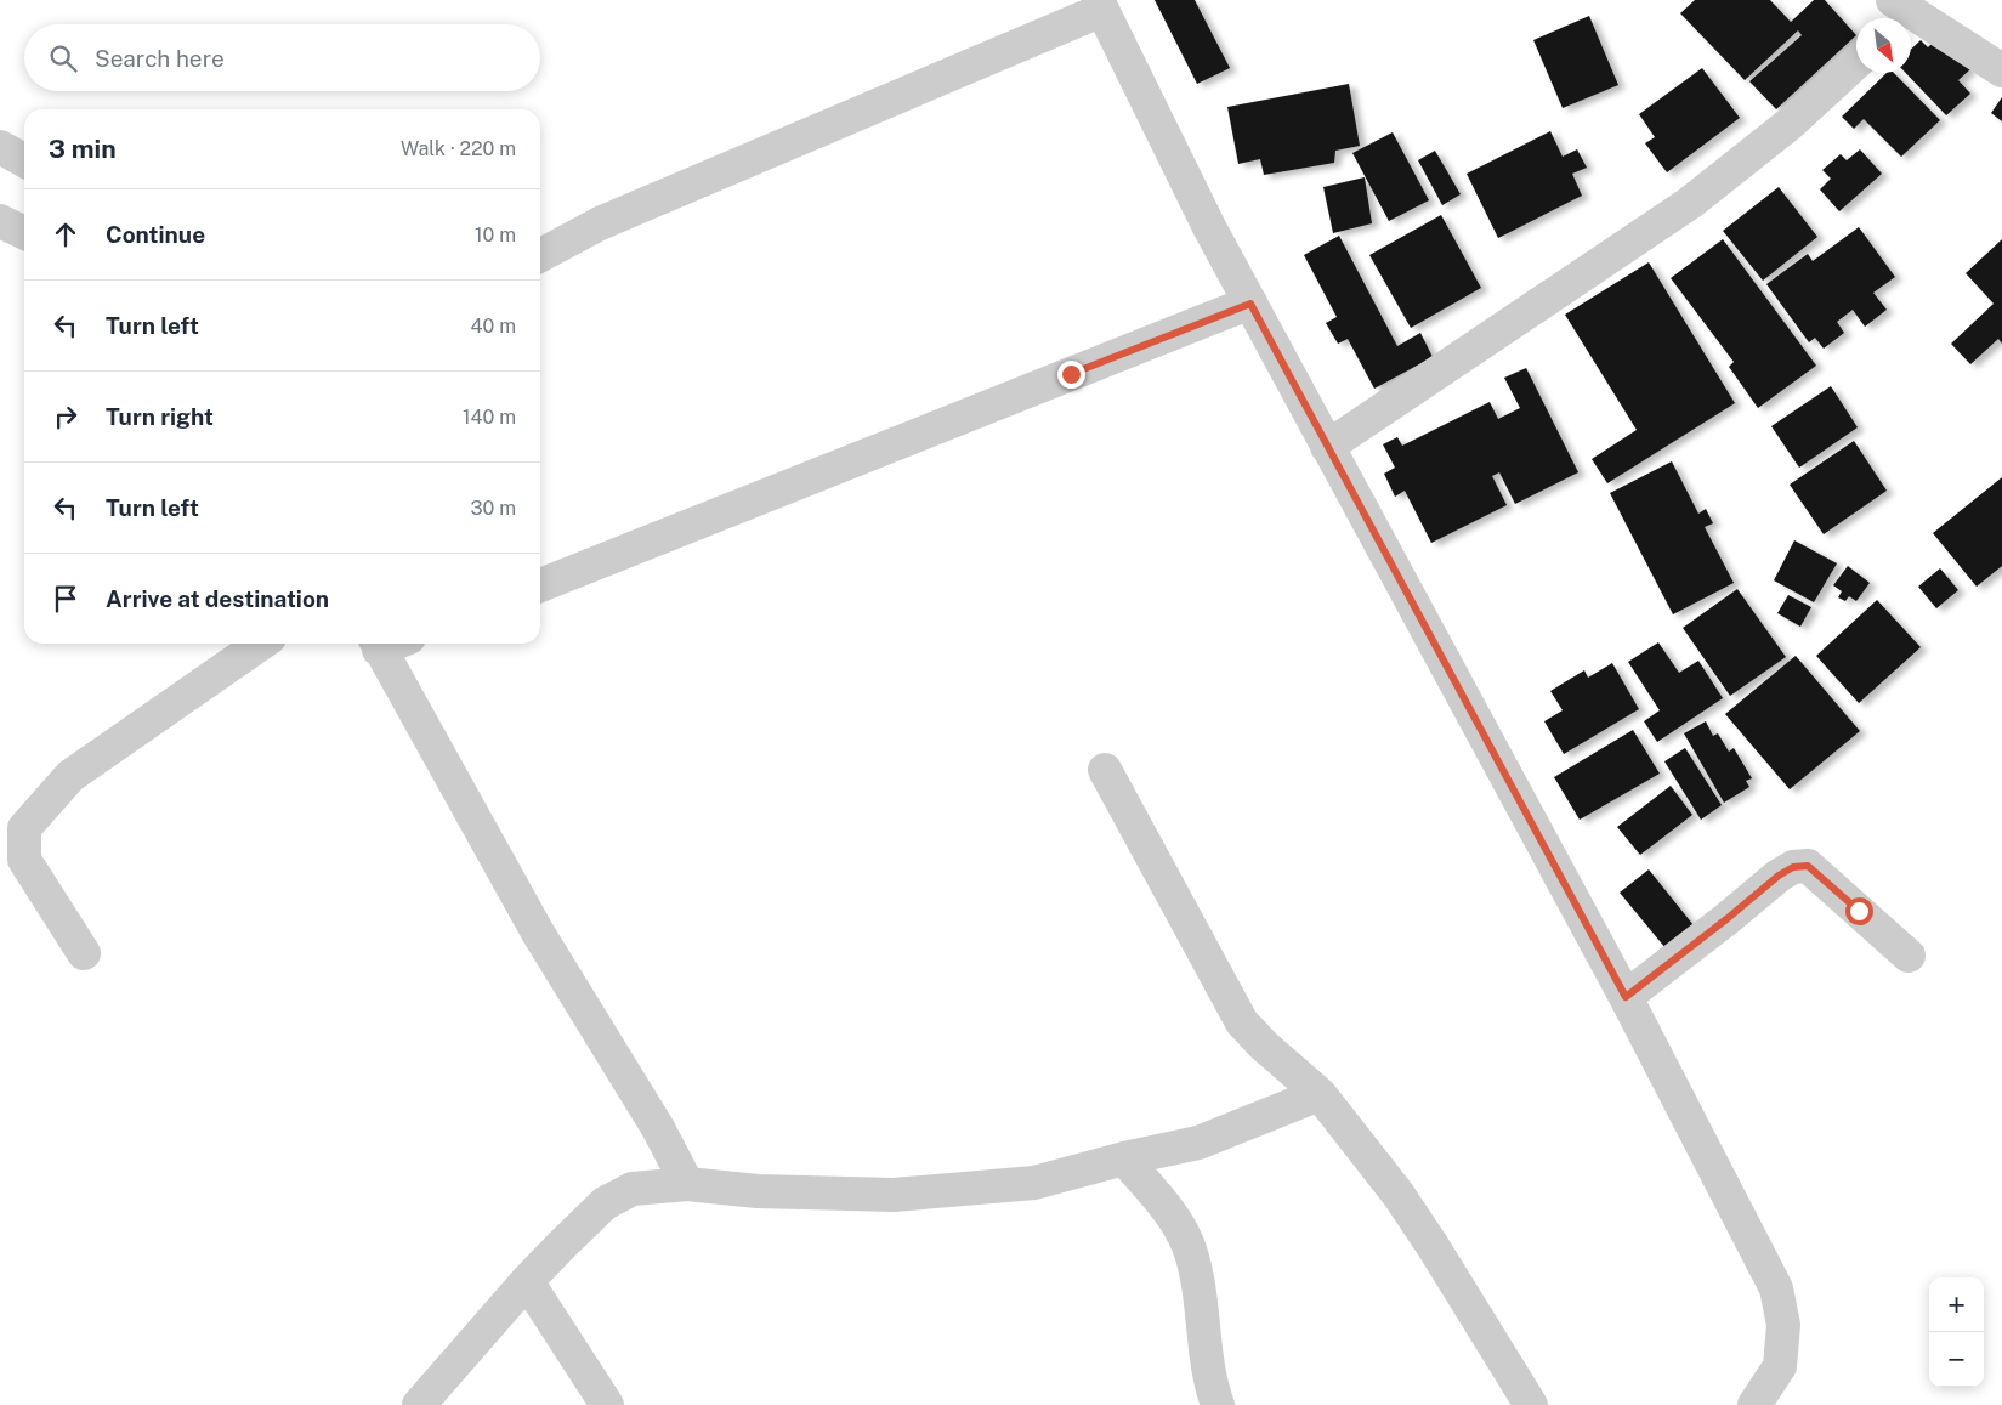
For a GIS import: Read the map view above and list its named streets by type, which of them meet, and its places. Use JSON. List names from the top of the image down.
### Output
{
  "north": "bottom right",
  "page": {
    "search": "Search here",
    "heading": ["3 min", "Walk · 220 m"],
    "list": [
      ["Continue", "10 m"],
      ["Turn left", "40 m"],
      ["Turn right", "140 m"],
      ["Turn left", "30 m"],
      "Arrive at destination"
    ],
    "map_buttons": ["+", "−"]
  }
}
